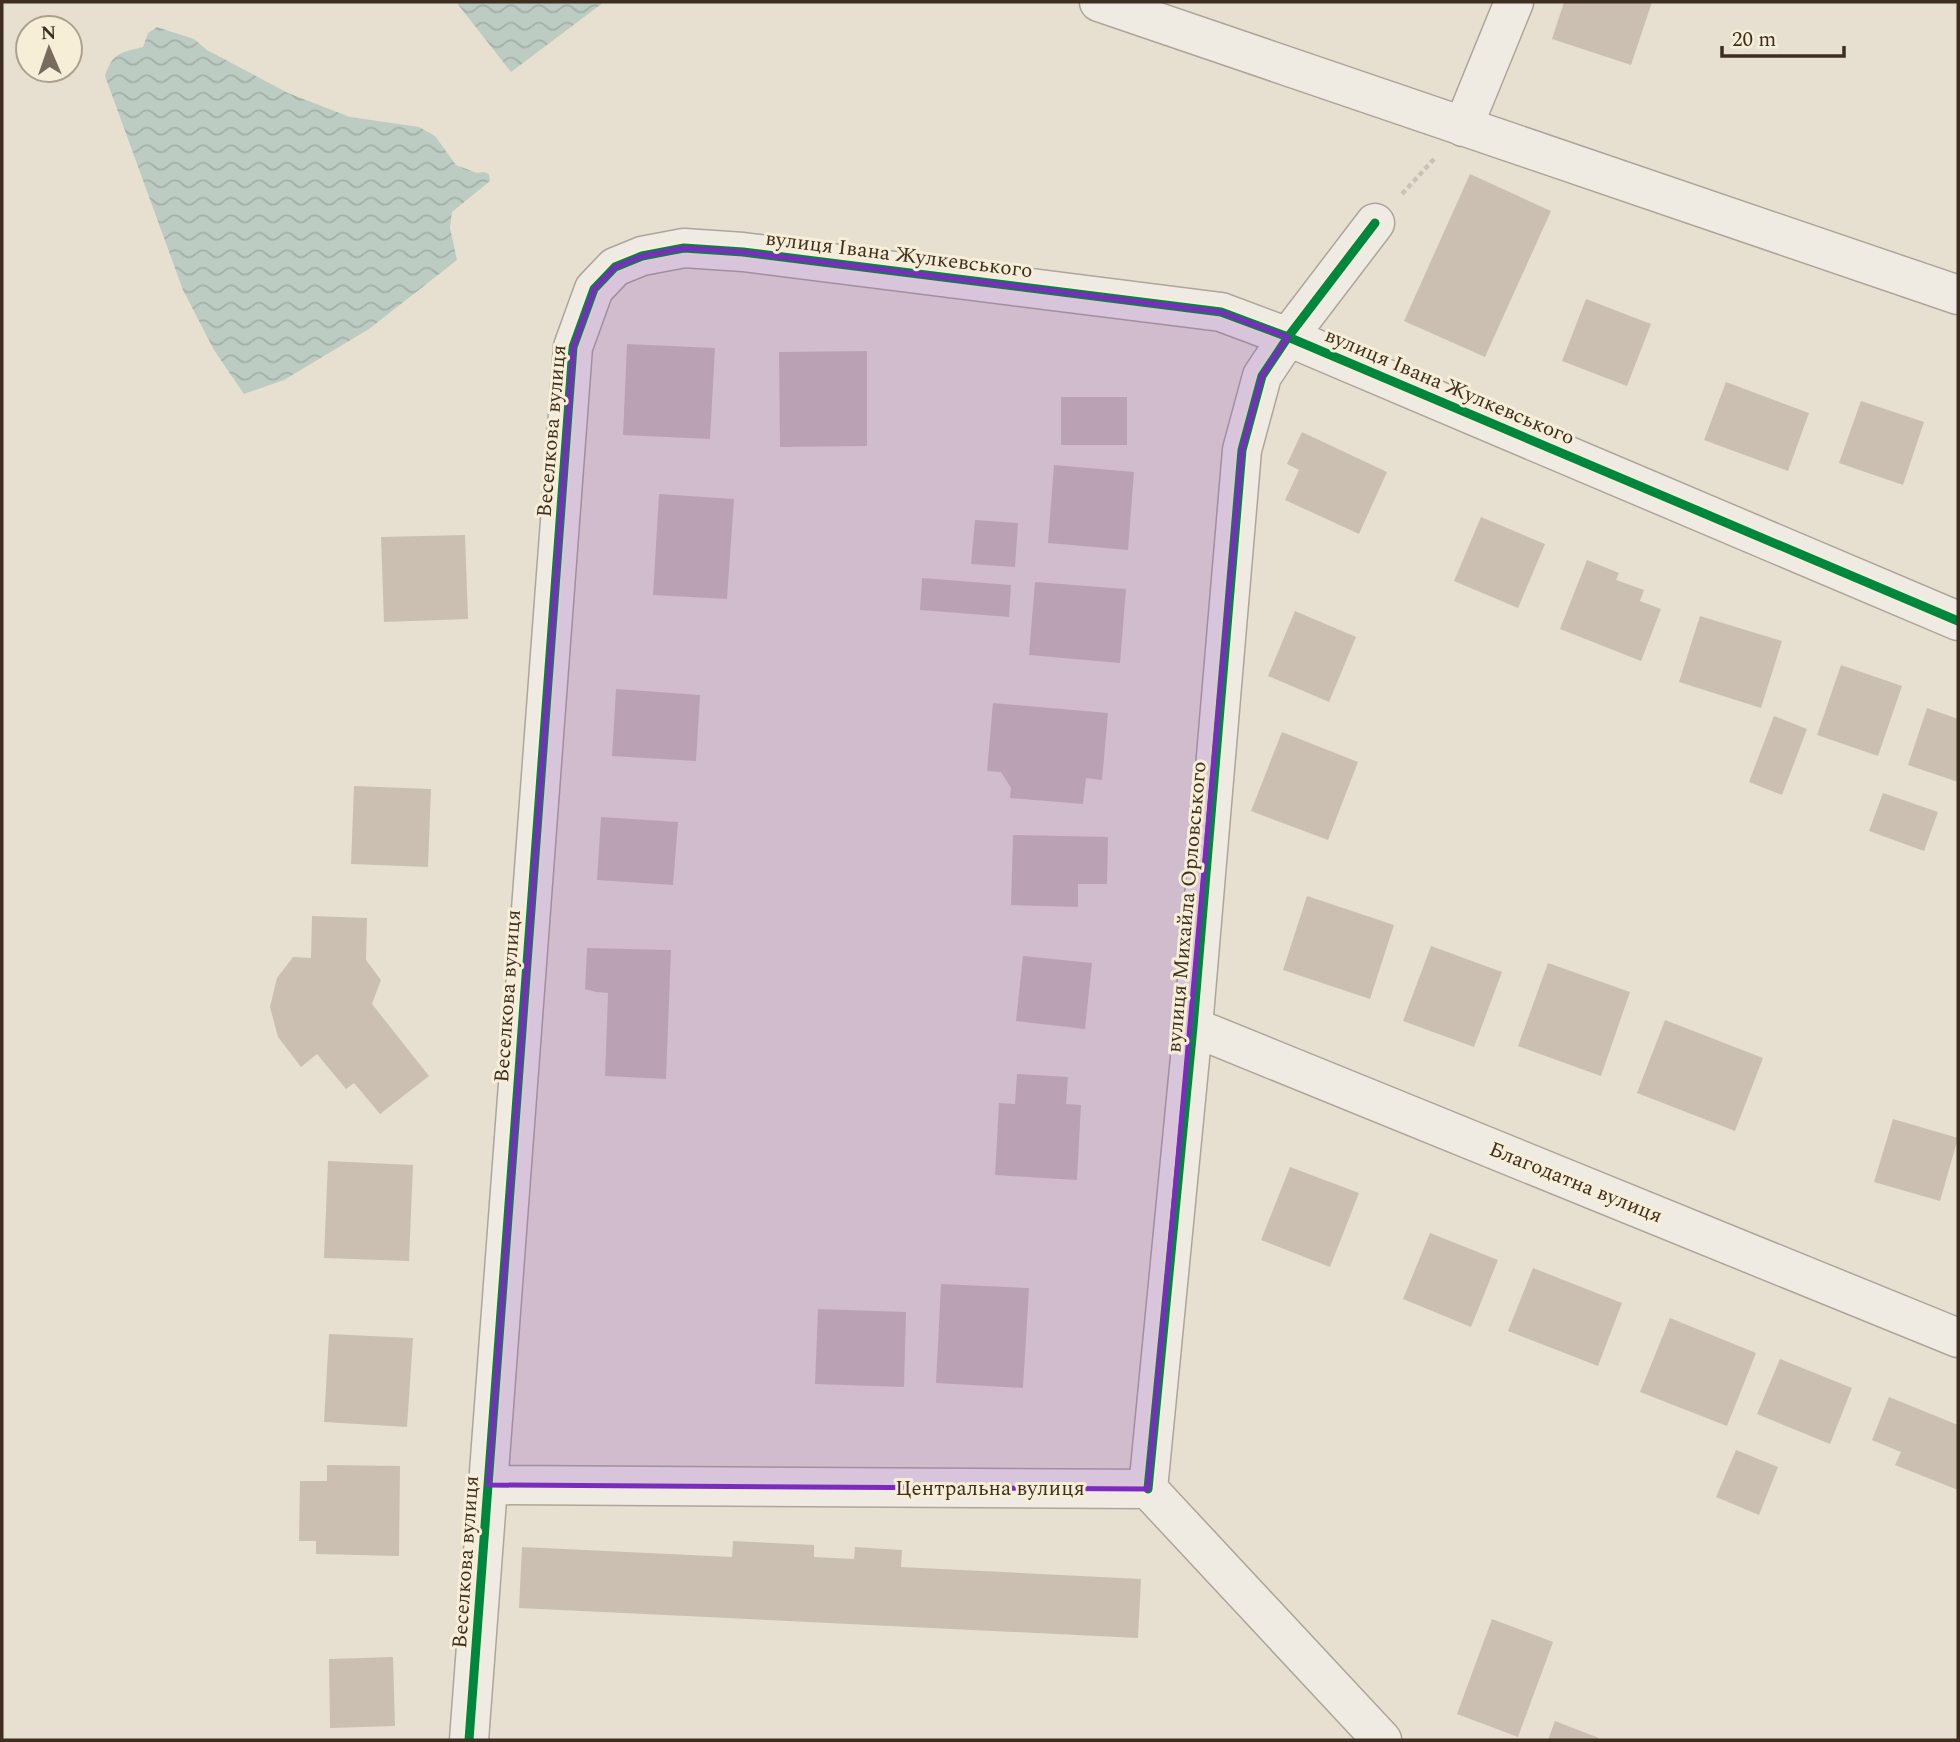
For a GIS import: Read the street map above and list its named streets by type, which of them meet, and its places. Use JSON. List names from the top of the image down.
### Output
{
  "streets": {
    "street": [
      "вулиця Івана Жулкевського",
      "Веселкова вулиця",
      "вулиця Михайла Орловського",
      "Благодатна вулиця",
      "Центральна вулиця"
    ]
  },
  "crossings": [
    ["вулиця Івана Жулкевського", "Веселкова вулиця"],
    ["вулиця Івана Жулкевського", "вулиця Михайла Орловського"],
    ["Веселкова вулиця", "Центральна вулиця"],
    ["вулиця Михайла Орловського", "Благодатна вулиця"],
    ["вулиця Михайла Орловського", "Центральна вулиця"]
  ],
  "scale_bar": "20 m",
  "north": "top"
}
